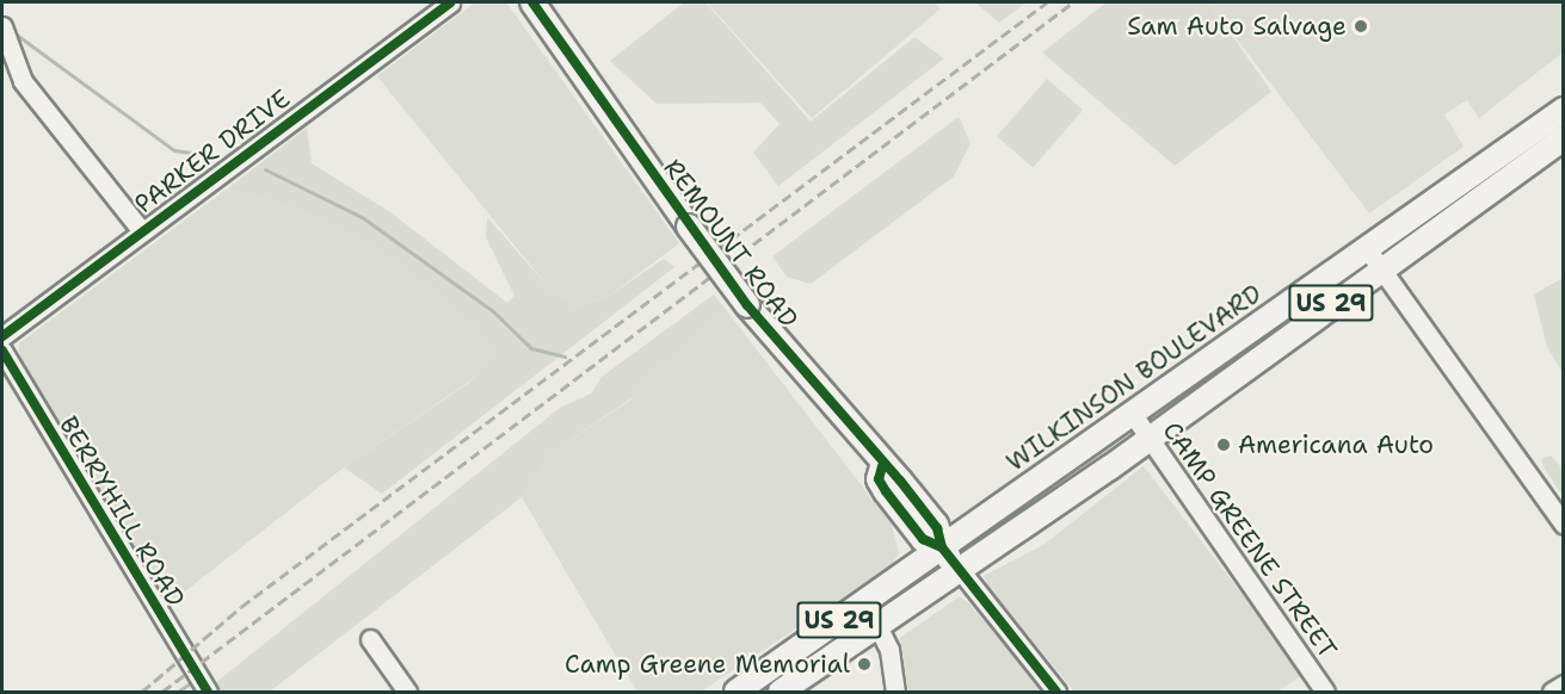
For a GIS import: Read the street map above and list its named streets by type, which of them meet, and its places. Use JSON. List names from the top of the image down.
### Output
{
  "streets": {
    "main road": ["REMOUNT ROAD", "US 29", "WILKINSON BOULEVARD"],
    "street": ["PARKER DRIVE", "BERRYHILL ROAD", "CAMP GREENE STREET"]
  },
  "crossings": [
    ["REMOUNT ROAD", "WILKINSON BOULEVARD"],
    ["WILKINSON BOULEVARD", "CAMP GREENE STREET"]
  ],
  "places": ["Sam Auto Salvage", "Americana Auto", "Camp Greene Memorial"]
}
